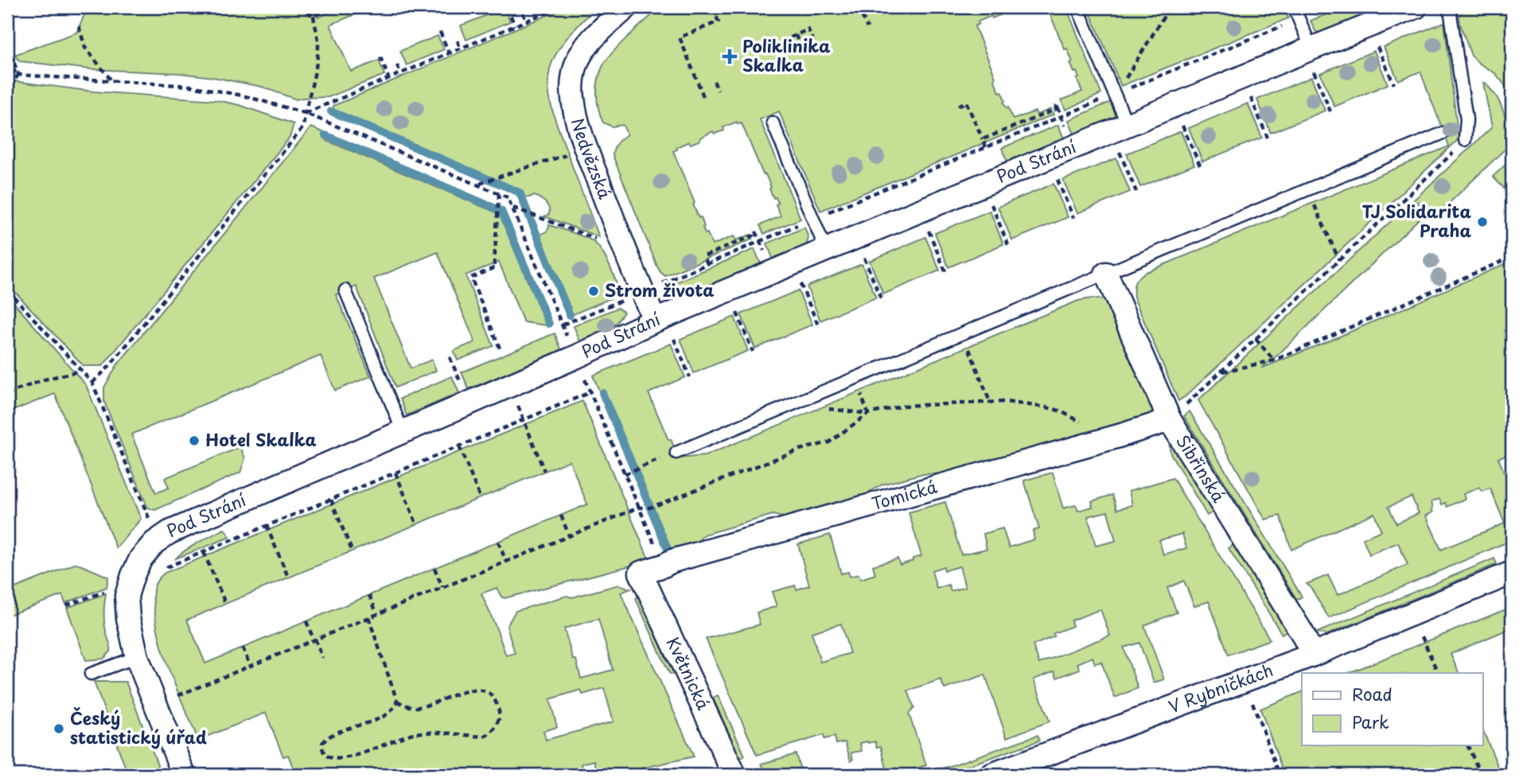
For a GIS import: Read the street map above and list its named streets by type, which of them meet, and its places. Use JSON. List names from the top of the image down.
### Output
{
  "streets": {
    "street": [
      "Nedvězská",
      "Pod Strání",
      "Šibřinská",
      "Tomická",
      "Květnická",
      "V Rybníčkách"
    ]
  },
  "crossings": [
    ["Nedvězská", "Pod Strání"],
    ["Šibřinská", "Tomická"],
    ["Šibřinská", "V Rybníčkách"],
    ["Tomická", "Květnická"]
  ],
  "places": {
    "health": ["Poliklinika Skalka"],
    "other": [
      "TJ Solidarita Praha",
      "Strom života",
      "Hotel Skalka",
      "Český statistický úřad"
    ]
  },
  "legend": ["Road", "Park"]
}
